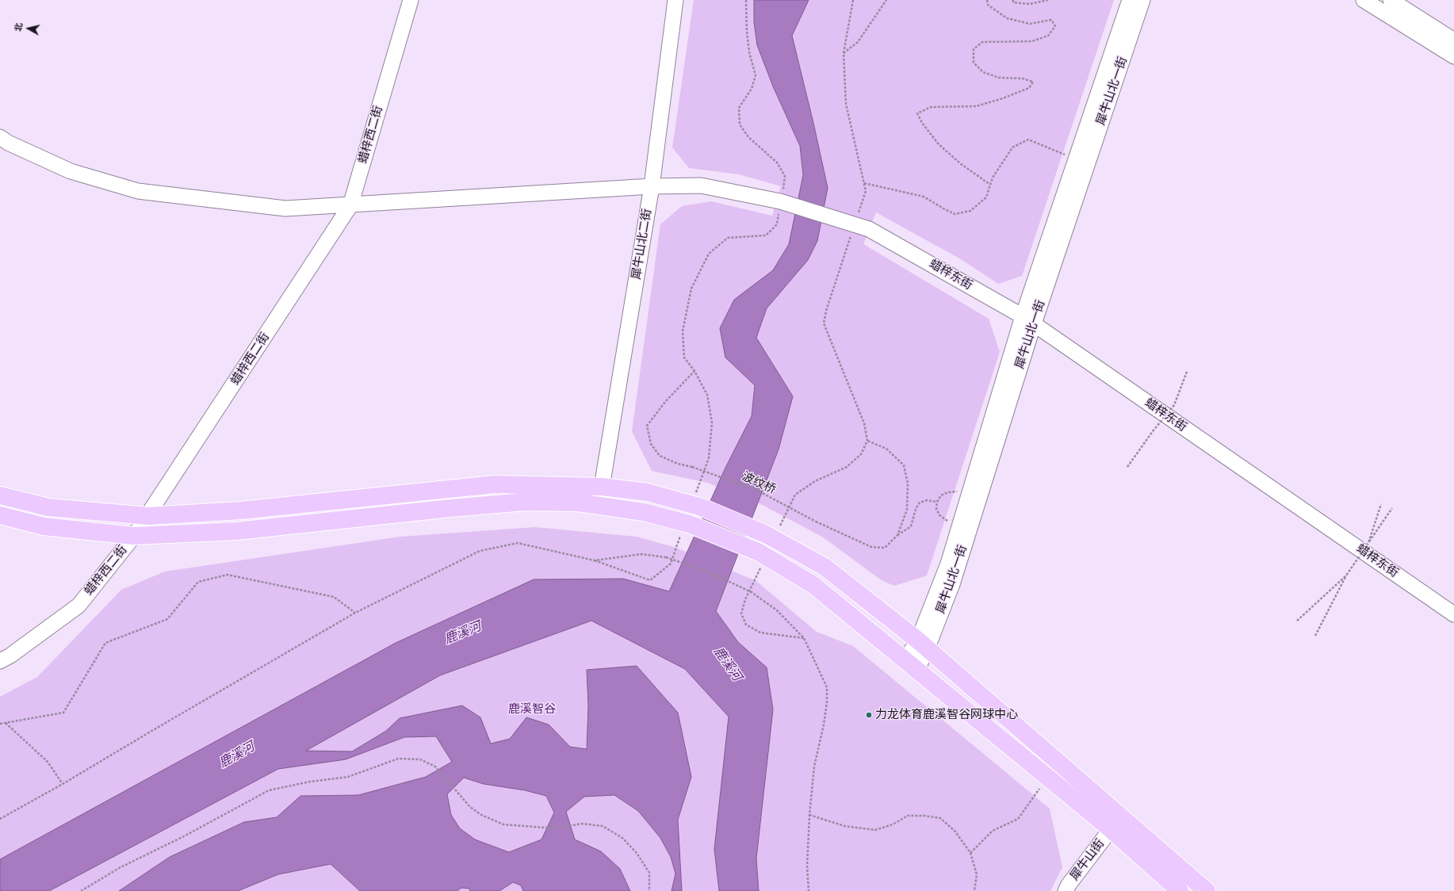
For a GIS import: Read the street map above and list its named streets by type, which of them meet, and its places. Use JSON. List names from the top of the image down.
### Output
{
  "streets": {
    "street": [
      "犀牛山北一街",
      "蜡梓西二街",
      "犀牛山北二街",
      "蜡梓东街",
      "犀牛山街"
    ],
    "path": ["波纹桥"]
  },
  "crossings": [
    ["犀牛山北一街", "蜡梓东街"],
    ["蜡梓西二街", "蜡梓东街"],
    ["犀牛山北二街", "蜡梓东街"]
  ],
  "water": ["鹿溪河"],
  "parks": ["鹿溪智谷"],
  "places": ["力龙体育鹿溪智谷网球中心"],
  "north": "left"
}
